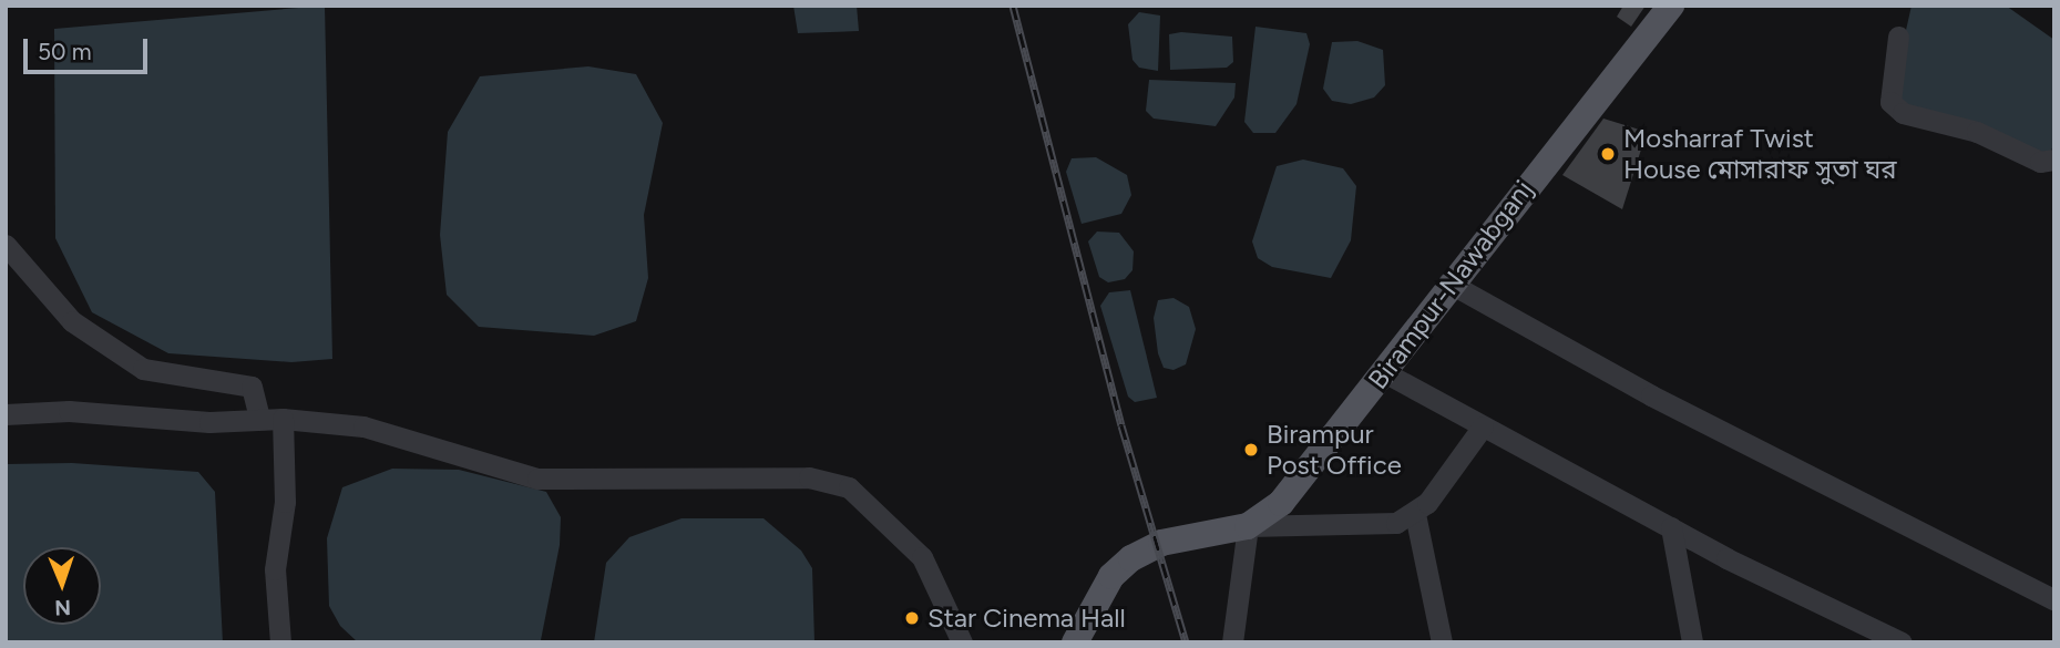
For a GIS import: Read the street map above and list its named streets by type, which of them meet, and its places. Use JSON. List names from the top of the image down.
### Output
{
  "streets": {
    "main road": ["Birampur-Nawabganj"]
  },
  "places": ["Mosharraf Twist House মোসারাফ সুতা ঘর", "Birampur Post Office", "Star Cinema Hall"],
  "scale_bar": "50 m",
  "north": "bottom"
}
